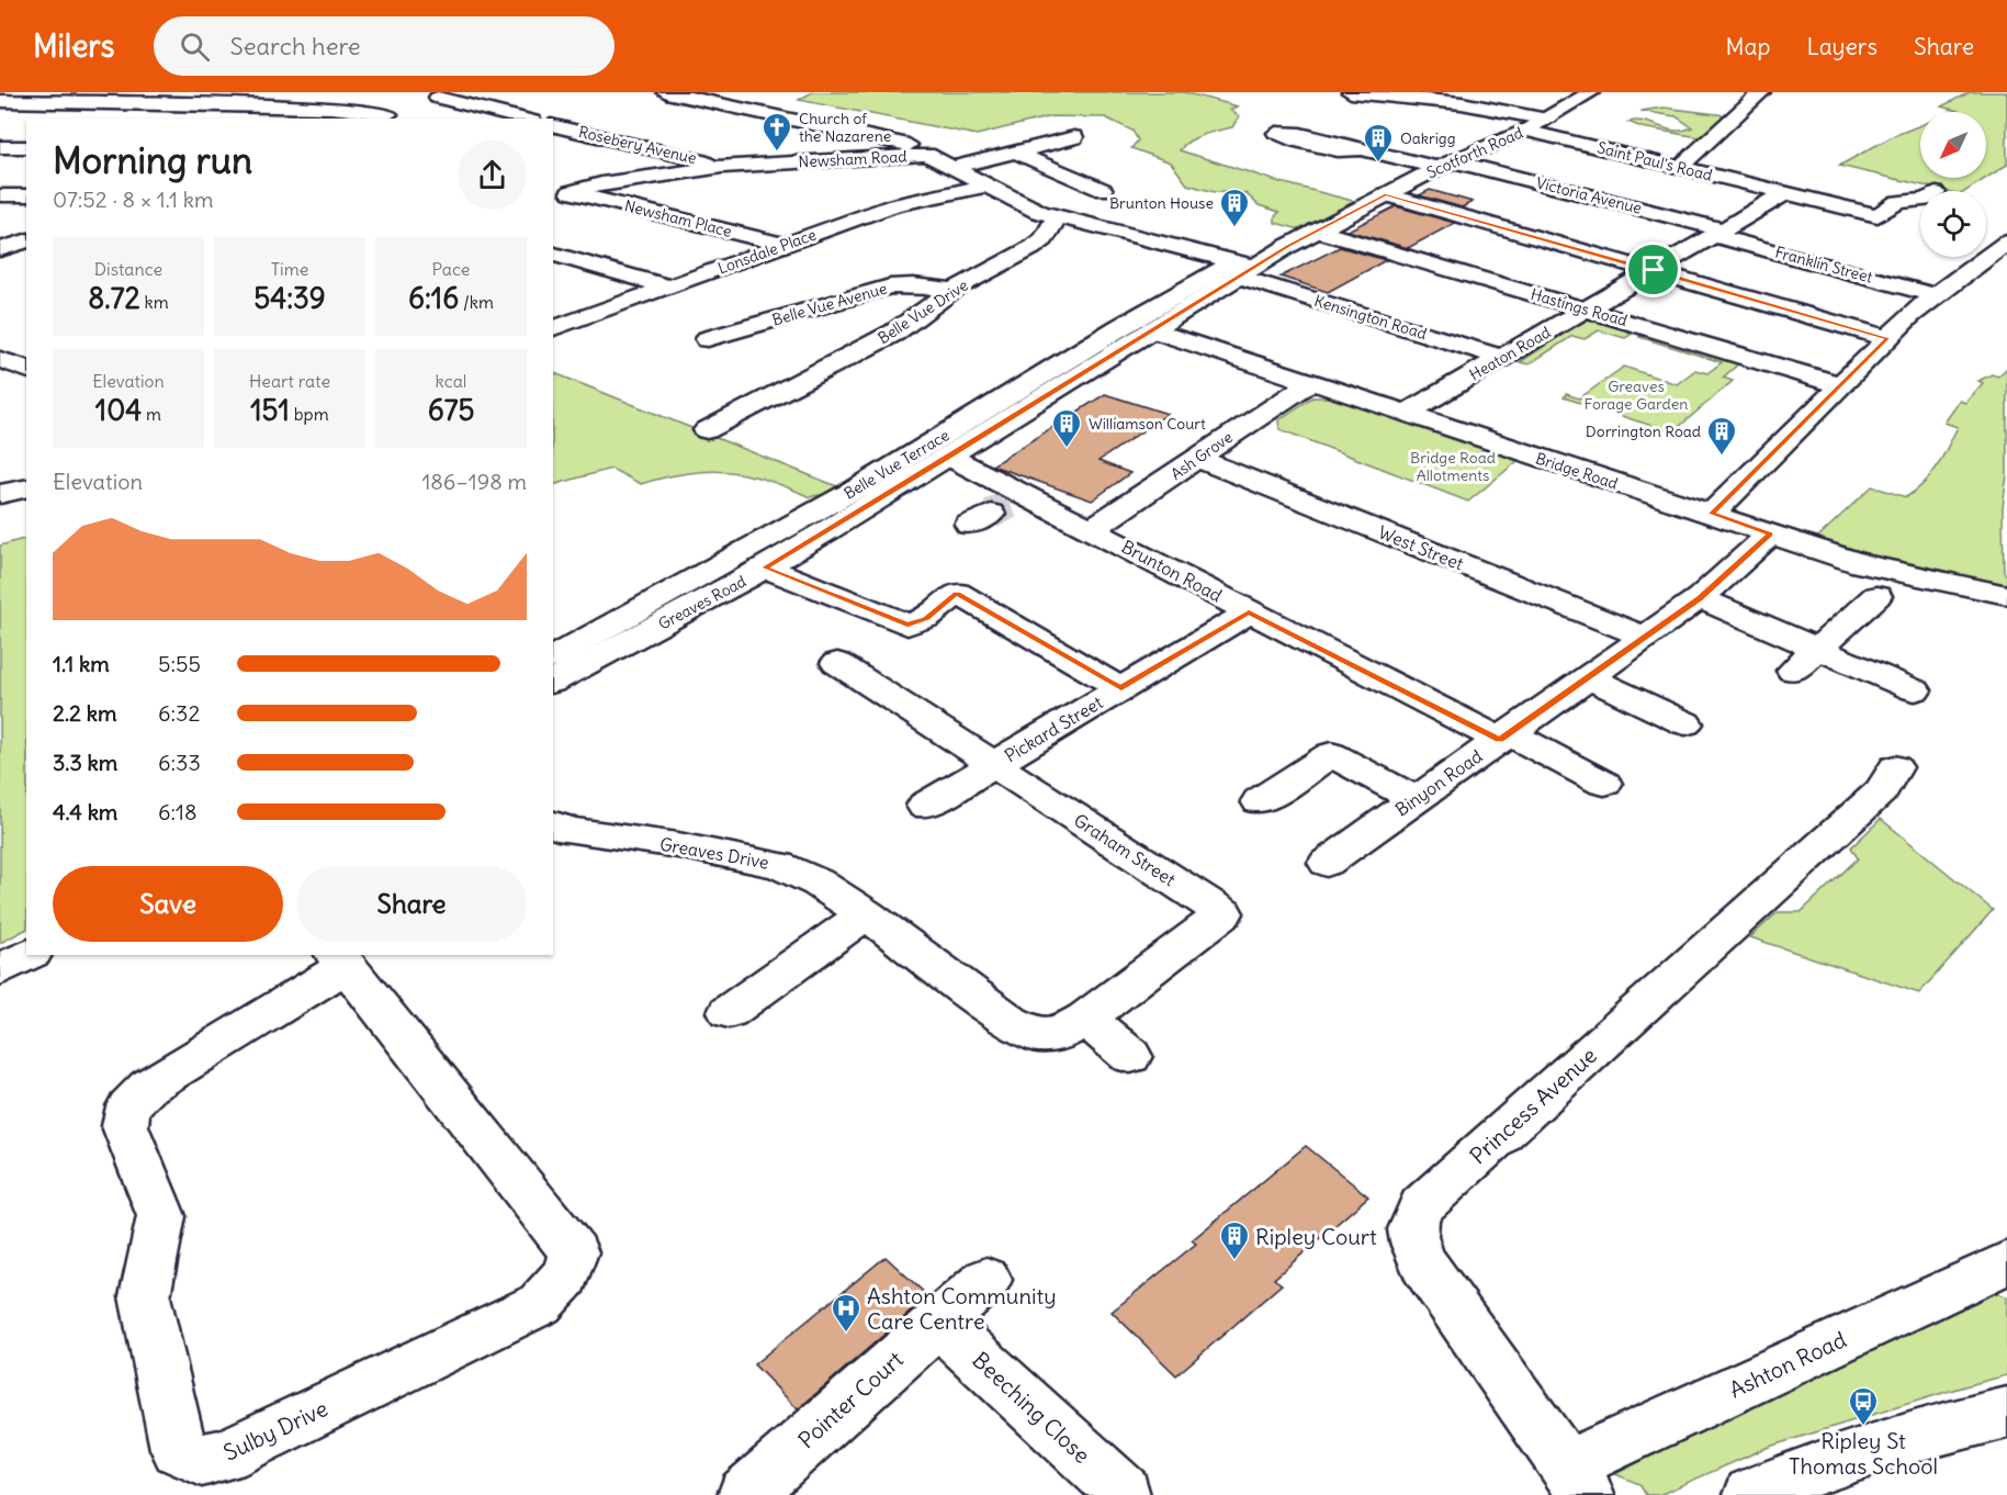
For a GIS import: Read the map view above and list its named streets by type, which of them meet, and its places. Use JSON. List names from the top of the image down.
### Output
{
  "streets": {
    "street": [
      "Rosebery Avenue",
      "Scotforth Road",
      "Newsham Road",
      "Saint Paul's Road",
      "Victoria Avenue",
      "Newsham Place",
      "Lonsdale Place",
      "Franklin Street",
      "Belle Vue Avenue",
      "Hastings Road",
      "Belle Vue Drive",
      "Kensington Road",
      "Heaton Road",
      "Ash Grove",
      "Belle Vue Terrace",
      "Bridge Road",
      "West Street",
      "Brunton Road",
      "Greaves Road",
      "Pickard Street",
      "Binyon Road",
      "Graham Street",
      "Greaves Drive",
      "Princess Avenue",
      "Ashton Road",
      "Pointer Court",
      "Beeching Close",
      "Sulby Drive"
    ]
  },
  "crossings": [
    ["Rosebery Avenue", "Newsham Road"],
    ["Scotforth Road", "Newsham Road"],
    ["Scotforth Road", "Saint Paul's Road"],
    ["Scotforth Road", "Victoria Avenue"],
    ["Scotforth Road", "Hastings Road"],
    ["Scotforth Road", "Kensington Road"],
    ["Scotforth Road", "Belle Vue Terrace"],
    ["Scotforth Road", "Bridge Road"],
    ["Scotforth Road", "Greaves Road"],
    ["Newsham Road", "Newsham Place"],
    ["Newsham Road", "Lonsdale Place"],
    ["Newsham Road", "Belle Vue Drive"],
    ["Newsham Road", "Kensington Road"],
    ["Newsham Road", "Belle Vue Terrace"],
    ["Saint Paul's Road", "Heaton Road"],
    ["Victoria Avenue", "Franklin Street"],
    ["Victoria Avenue", "Heaton Road"],
    ["Newsham Place", "Lonsdale Place"],
    ["Franklin Street", "Heaton Road"],
    ["Belle Vue Avenue", "Belle Vue Drive"],
    ["Hastings Road", "Heaton Road"],
    ["Kensington Road", "Heaton Road"],
    ["Kensington Road", "Belle Vue Terrace"],
    ["Heaton Road", "Bridge Road"],
    ["Ash Grove", "Bridge Road"],
    ["Ash Grove", "West Street"],
    ["Ash Grove", "Brunton Road"],
    ["Bridge Road", "Greaves Road"],
    ["Bridge Road", "Binyon Road"],
    ["West Street", "Binyon Road"],
    ["Brunton Road", "Greaves Road"],
    ["Brunton Road", "Pickard Street"],
    ["Brunton Road", "Binyon Road"],
    ["Pickard Street", "Graham Street"],
    ["Graham Street", "Greaves Drive"],
    ["Princess Avenue", "Ashton Road"],
    ["Pointer Court", "Beeching Close"]
  ],
  "parks": ["Greaves Forage Garden", "Bridge Road Allotments"],
  "places": {
    "church": ["Church of the Nazarene"],
    "building": [
      "Oakrigg",
      "Brunton House",
      "Williamson Court",
      "Dorrington Road",
      "Ripley Court"
    ],
    "hospital": ["Ashton Community Care Centre"],
    "bus stop": ["Ripley St Thomas School"]
  },
  "north": "bottom left",
  "page": {
    "header": "Milers",
    "search": "Search here",
    "nav": ["Map", "Layers", "Share"],
    "heading": ["Morning run", "07:52 · 8 × 1.1 km"],
    "stats": [
      ["Distance", "8.72 km"],
      ["Time", "54:39"],
      ["Pace", "6:16 /km"],
      ["Elevation", "104 m"],
      ["Heart rate", "151 bpm"],
      ["kcal", "675"]
    ],
    "chart": ["Elevation", "186–198 m"],
    "list": [
      {
        "name": "1.1 km",
        "note": "5:55"
      },
      {
        "name": "2.2 km",
        "note": "6:32"
      },
      {
        "name": "3.3 km",
        "note": "6:33"
      },
      {
        "name": "4.4 km",
        "note": "6:18"
      }
    ],
    "buttons": ["Save", "Share"]
  }
}
